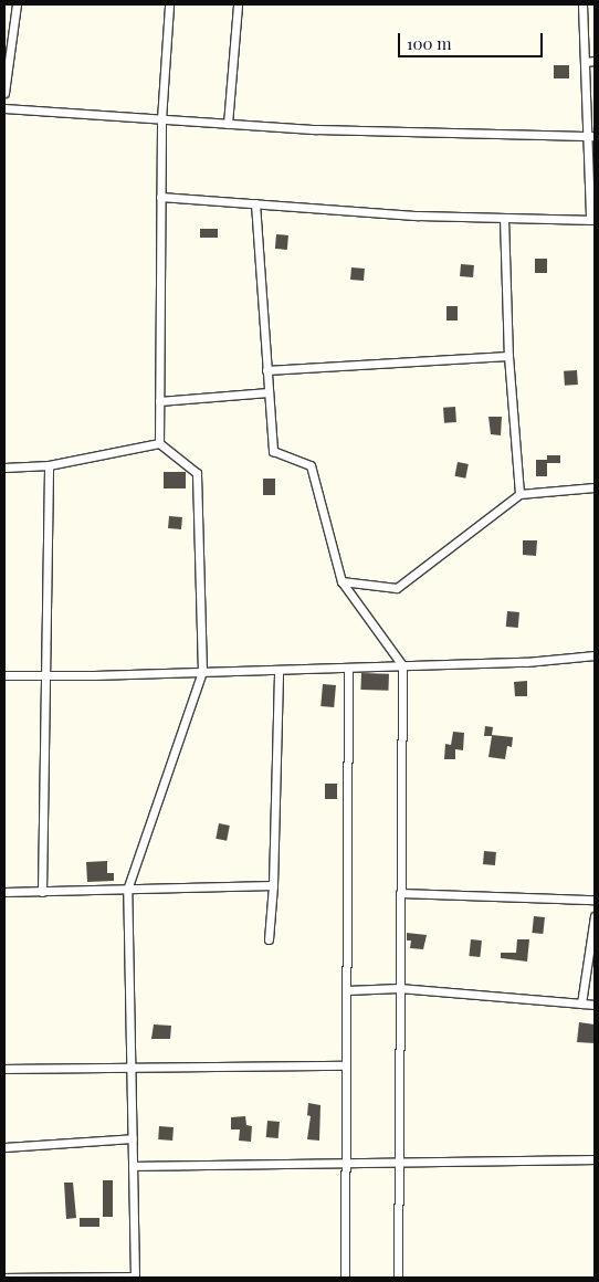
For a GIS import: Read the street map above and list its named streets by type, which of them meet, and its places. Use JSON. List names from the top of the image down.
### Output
{
  "scale_bar": "100 m"
}
